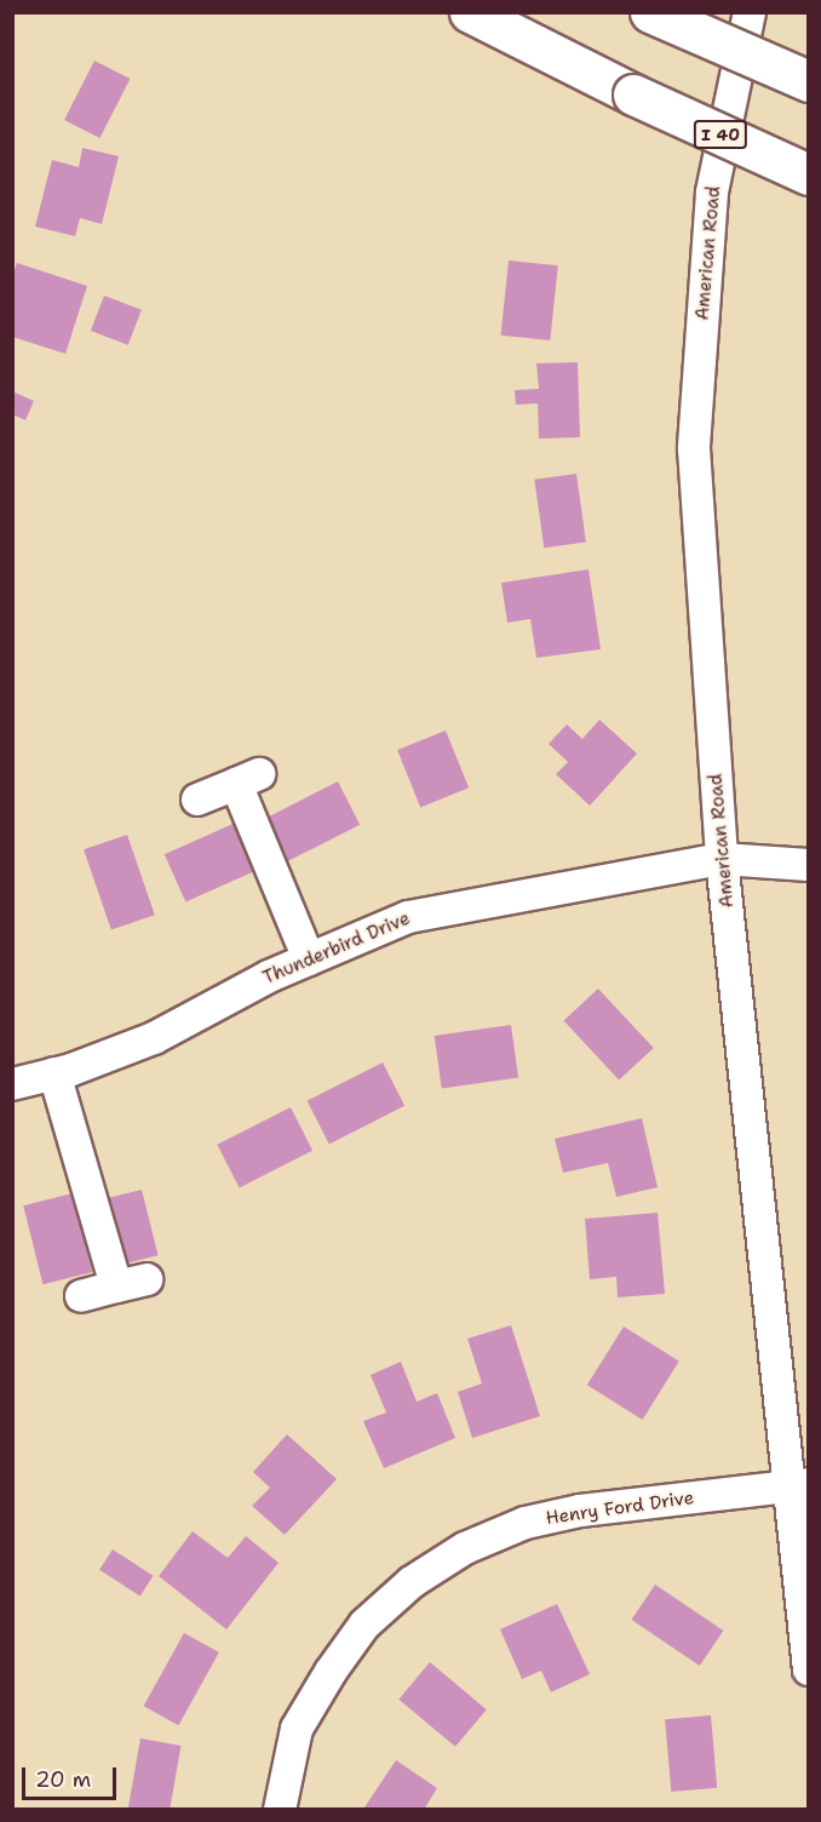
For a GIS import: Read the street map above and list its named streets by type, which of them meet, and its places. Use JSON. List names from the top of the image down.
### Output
{
  "streets": {
    "highway": ["I 40"],
    "street": ["American Road", "Thunderbird Drive", "Henry Ford Drive"]
  },
  "crossings": [
    ["American Road", "Thunderbird Drive"],
    ["American Road", "Henry Ford Drive"]
  ],
  "scale_bar": "20 m"
}
